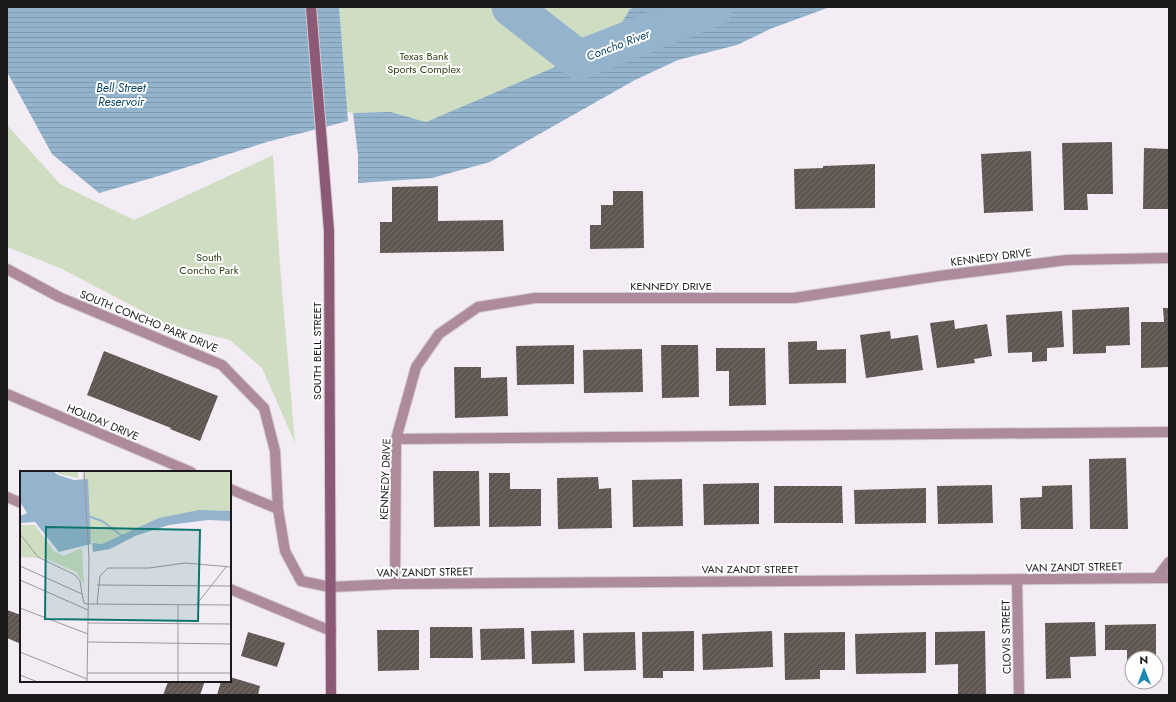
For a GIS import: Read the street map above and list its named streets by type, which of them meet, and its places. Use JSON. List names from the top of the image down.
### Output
{
  "streets": {
    "main road": ["SOUTH BELL STREET"],
    "street": [
      "KENNEDY DRIVE",
      "SOUTH CONCHO PARK DRIVE",
      "HOLIDAY DRIVE",
      "VAN ZANDT STREET",
      "CLOVIS STREET"
    ]
  },
  "crossings": [
    ["KENNEDY DRIVE", "VAN ZANDT STREET"],
    ["SOUTH BELL STREET", "VAN ZANDT STREET"],
    ["VAN ZANDT STREET", "CLOVIS STREET"]
  ],
  "water": ["Concho River", "Bell Street Reservoir"],
  "parks": ["Texas Bank Sports Complex", "South Concho Park"],
  "north": "top"
}
